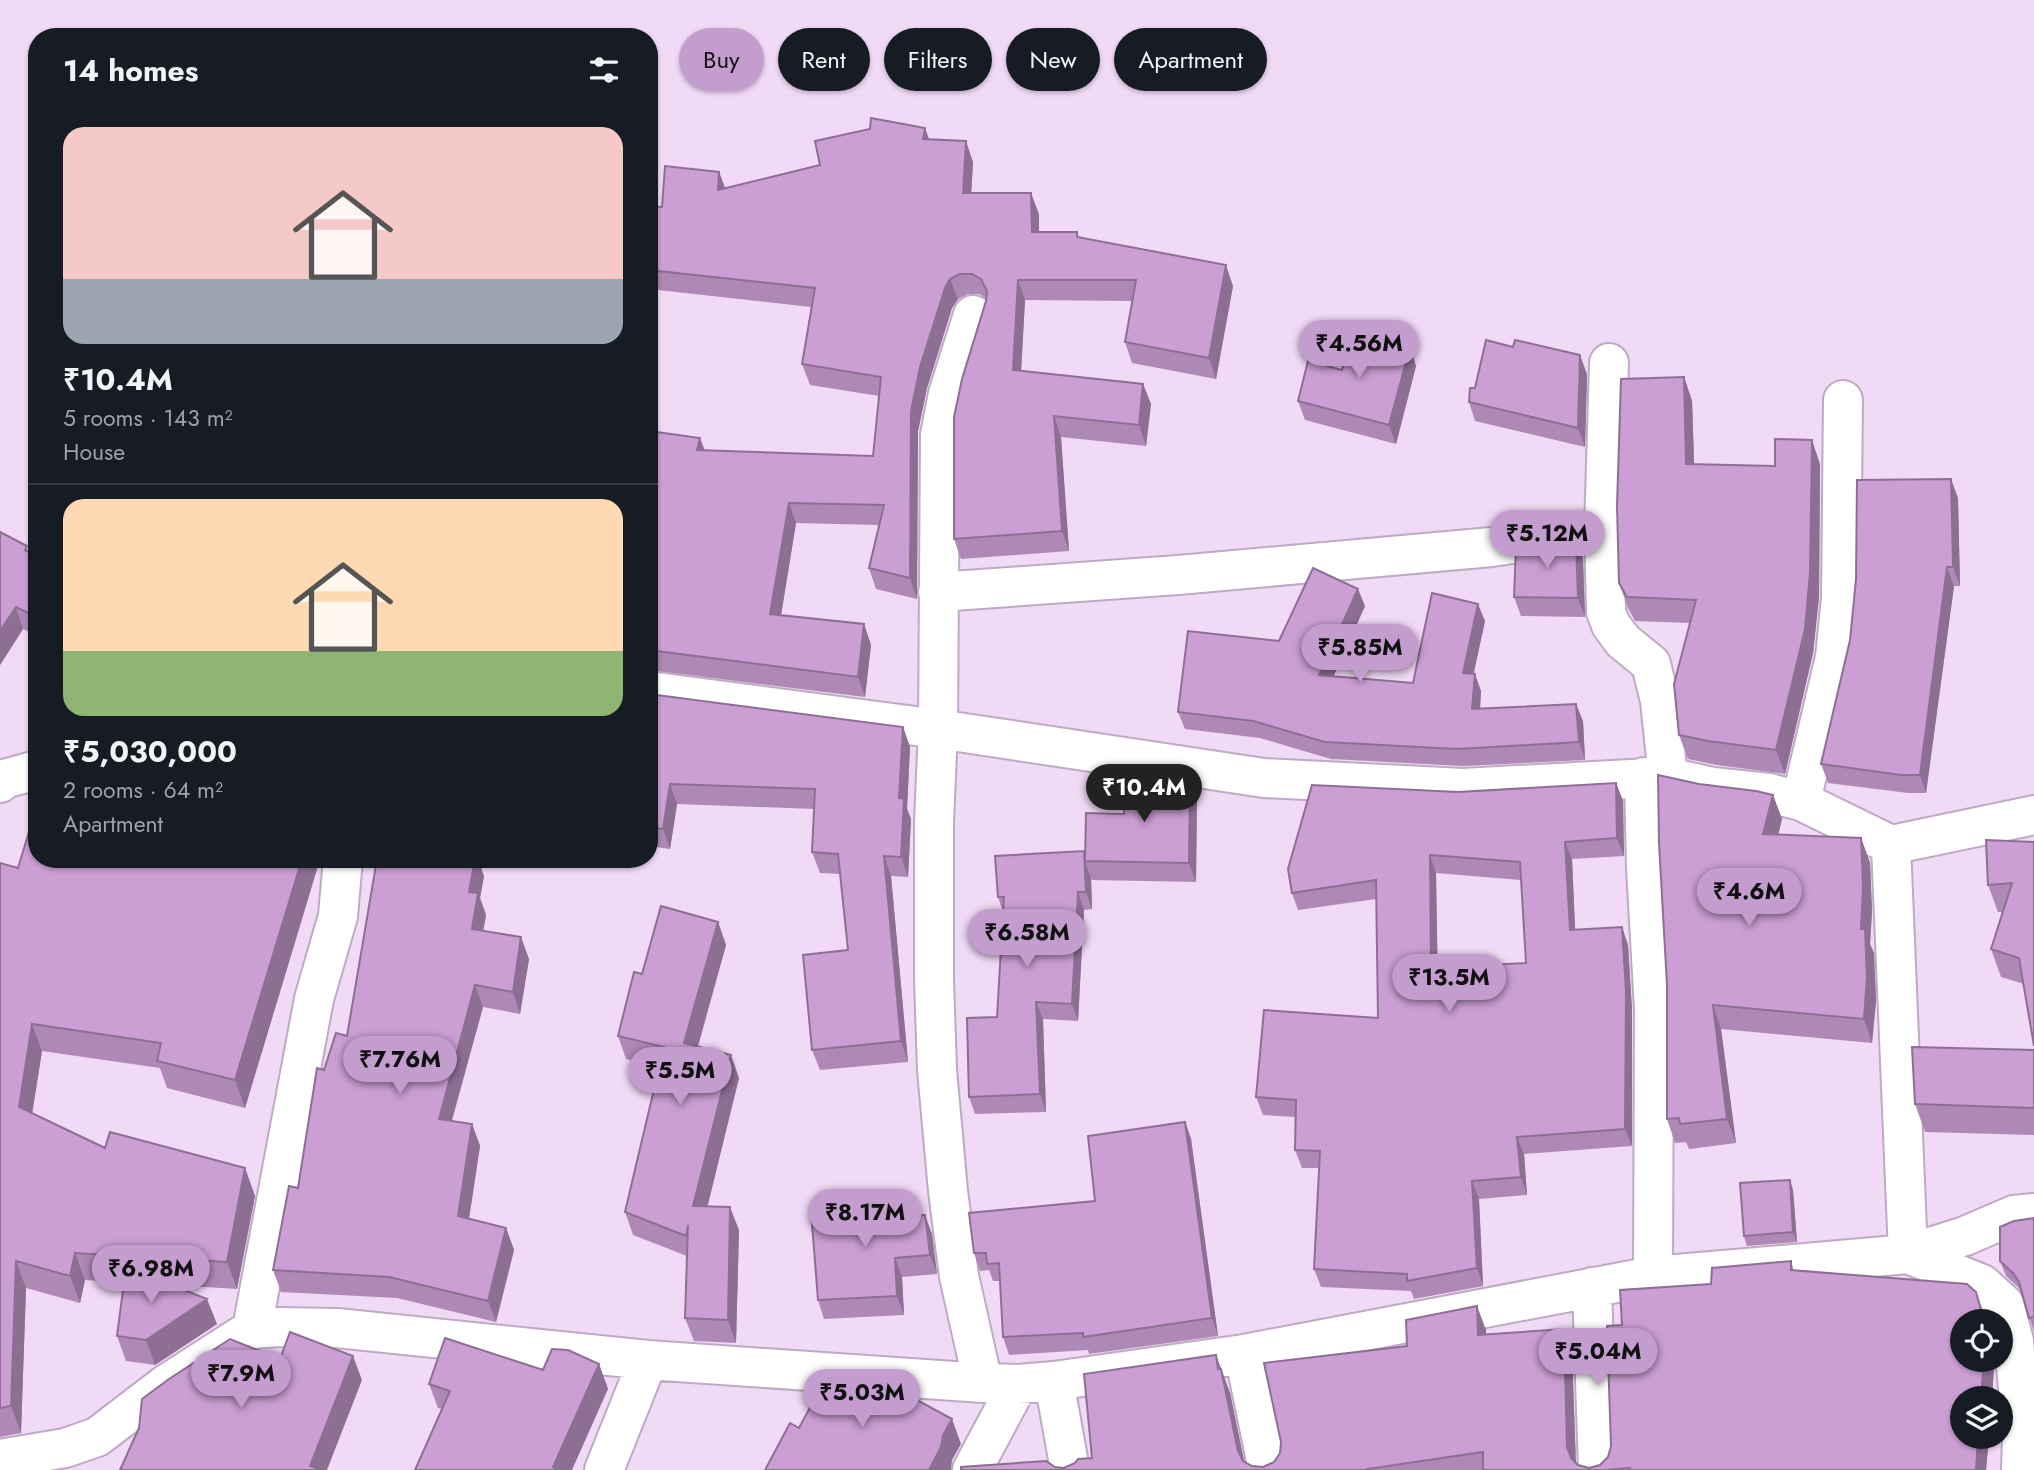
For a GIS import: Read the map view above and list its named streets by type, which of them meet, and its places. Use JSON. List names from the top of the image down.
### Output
{
  "page": {
    "chip": [
      "Buy",
      "Rent",
      "Filters",
      "New",
      "Apartment"
    ],
    "heading": "14 homes",
    "list": [
      {
        "name": "₹10.4M",
        "note": "5 rooms · 143 m² · House"
      },
      {
        "name": "₹5,030,000",
        "note": "2 rooms · 64 m² · Apartment"
      }
    ],
    "price": [
      "₹4.56M",
      "₹5.12M",
      "₹5.85M",
      "₹10.4M",
      "₹4.6M",
      "₹6.58M",
      "₹13.5M",
      "₹7.76M",
      "₹5.5M",
      "₹8.17M",
      "₹6.98M",
      "₹5.04M",
      "₹7.9M",
      "₹5.03M"
    ]
  }
}
